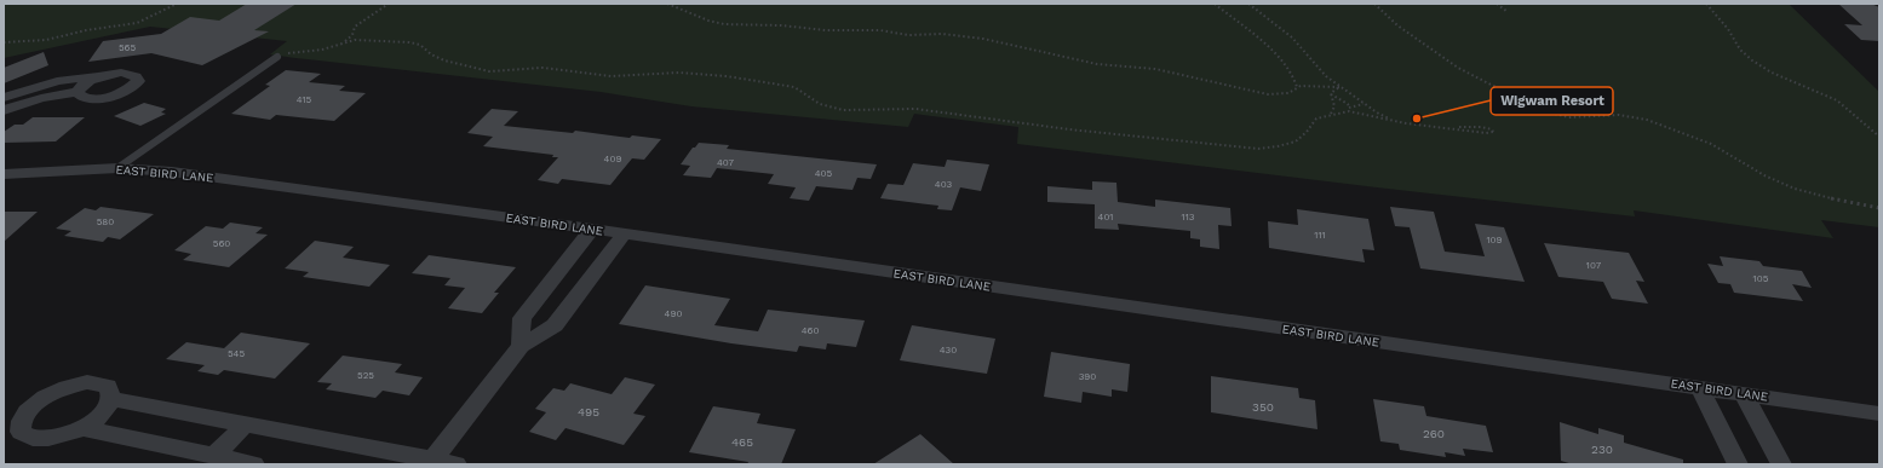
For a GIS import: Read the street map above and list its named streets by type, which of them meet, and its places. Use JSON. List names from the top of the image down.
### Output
{
  "streets": {
    "street": ["EAST BIRD LANE"]
  },
  "places": ["Wigwam Resort"],
  "house_numbers": [
    "565",
    "415",
    "409",
    "407",
    "405",
    "403",
    "401",
    "113",
    "580",
    "111",
    "109",
    "560",
    "107",
    "105",
    "490",
    "460",
    "430",
    "545",
    "525",
    "390",
    "350",
    "495",
    "260",
    "465",
    "230"
  ]
}
